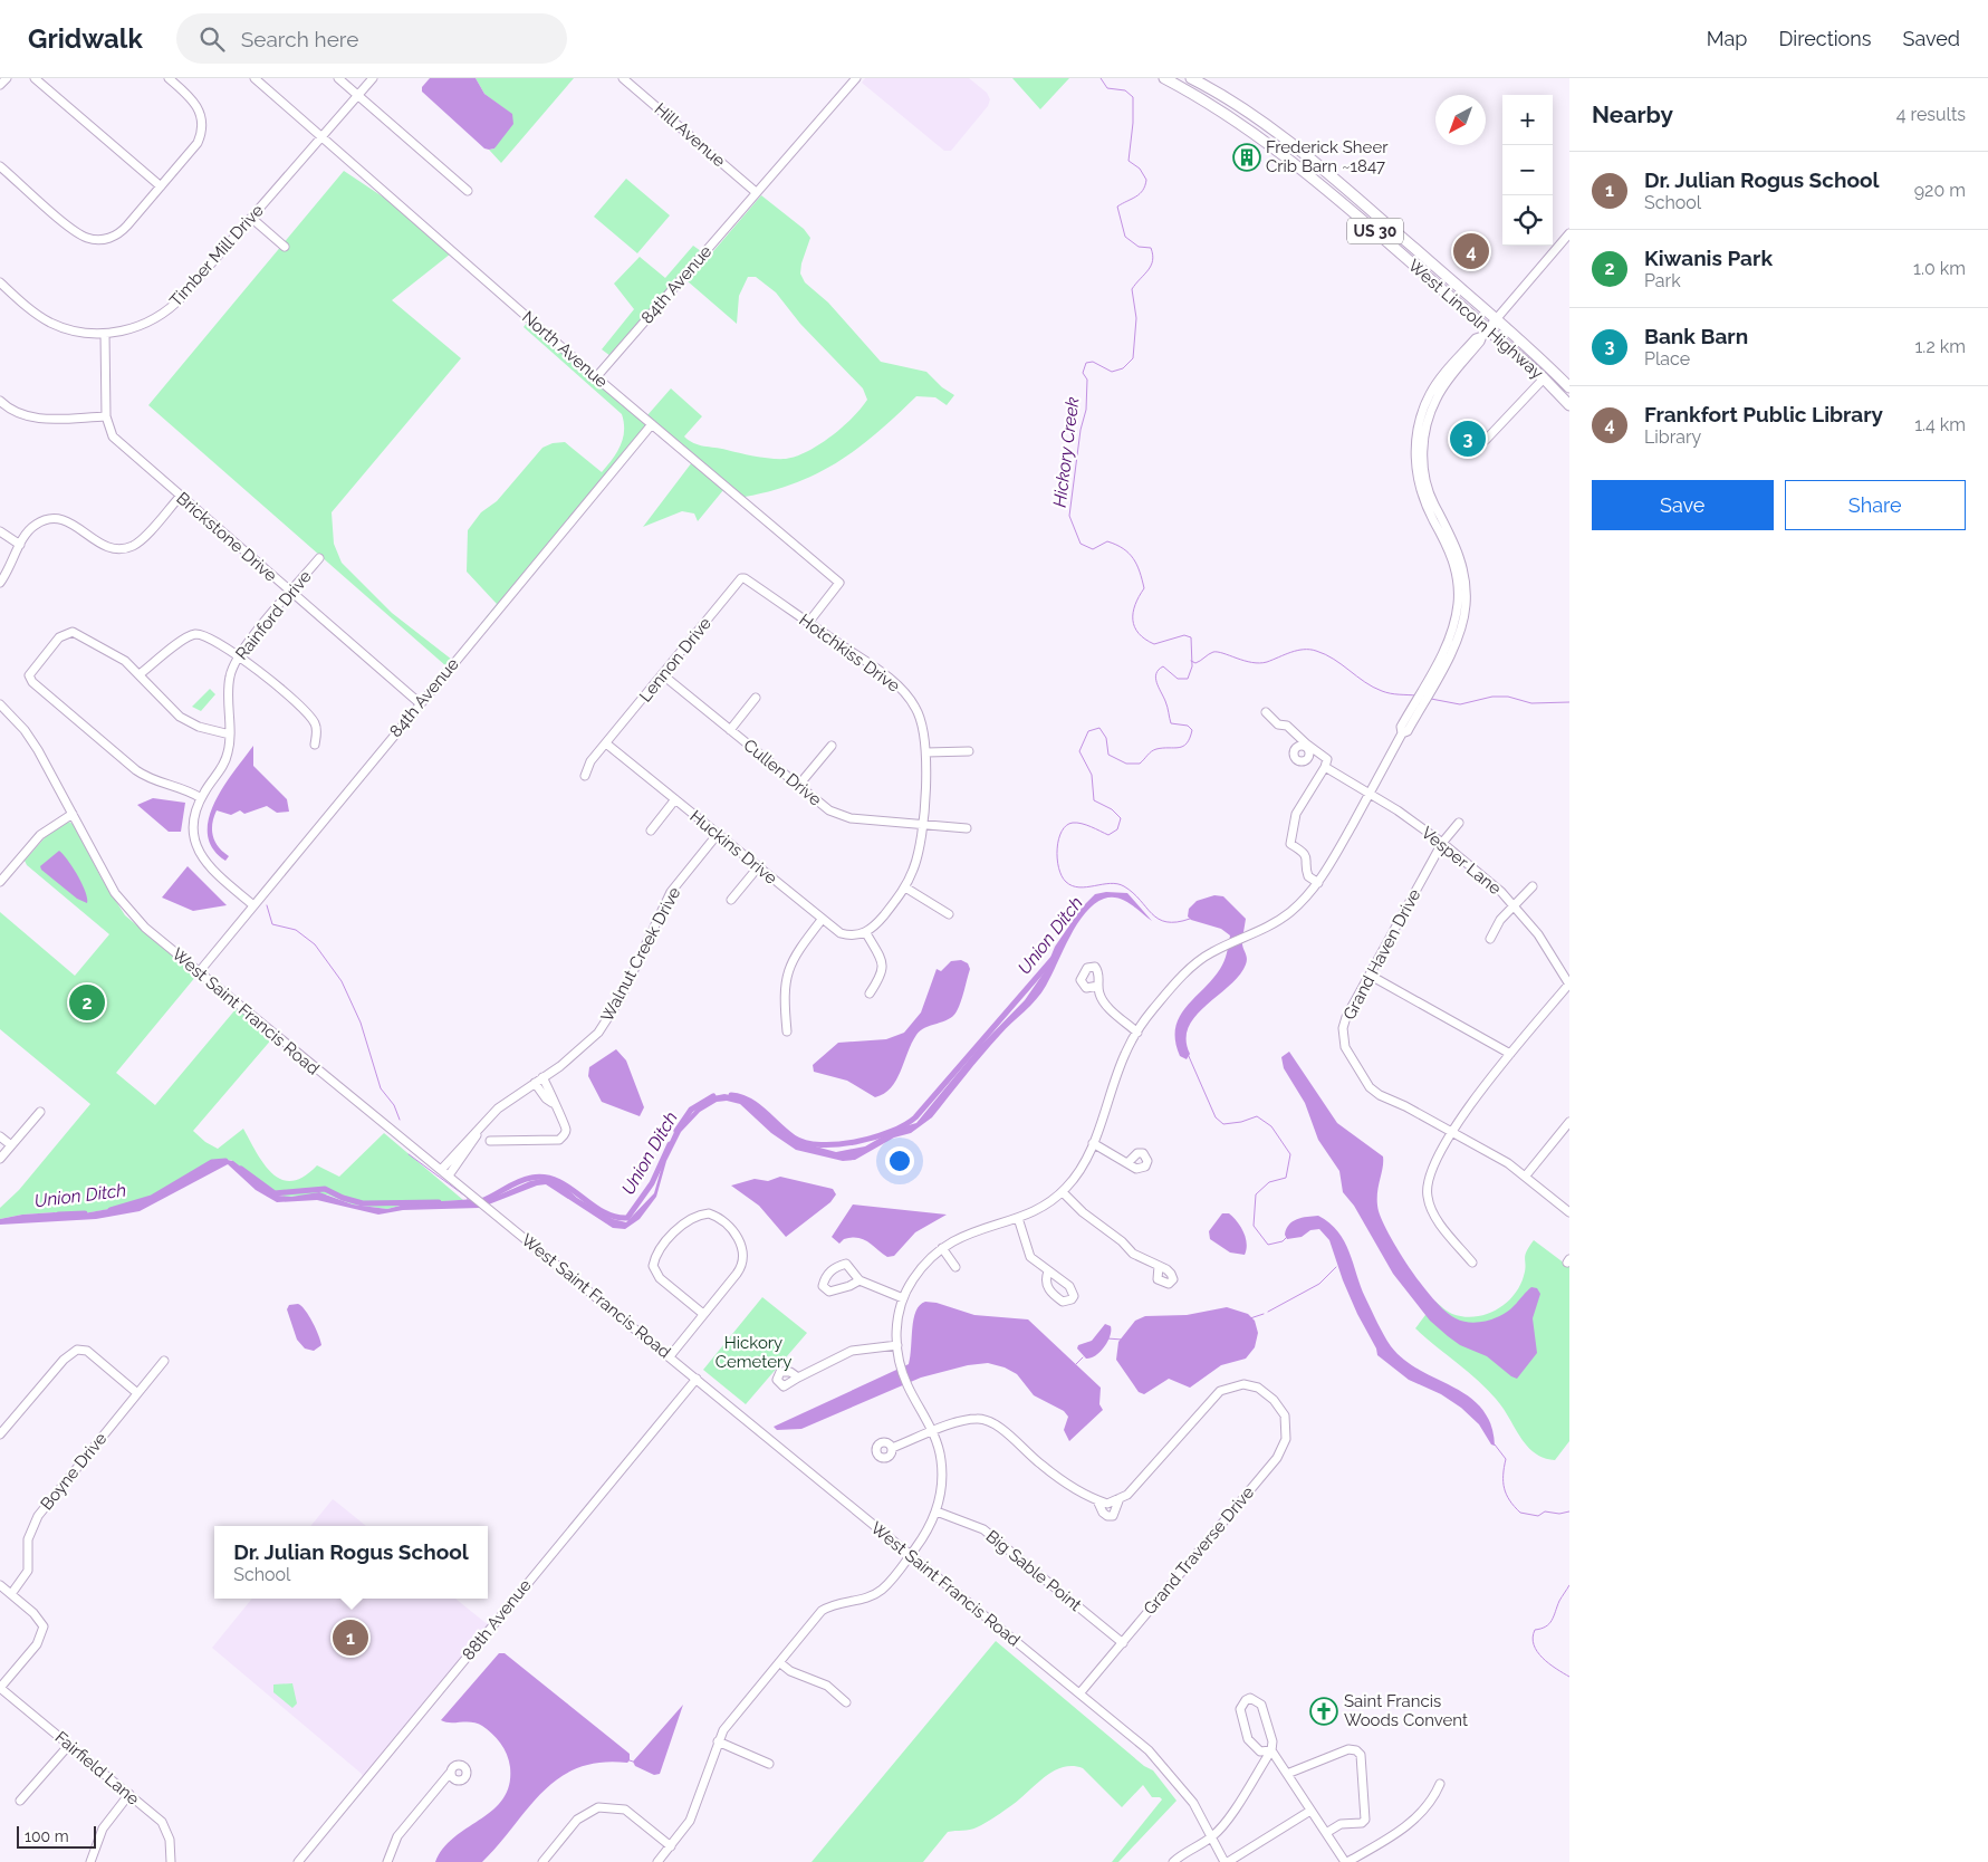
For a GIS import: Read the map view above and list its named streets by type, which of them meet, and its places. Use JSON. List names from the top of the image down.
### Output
{
  "streets": {
    "main road": ["US 30", "West Lincoln Highway"],
    "street": [
      "Hill Avenue",
      "Timber Mill Drive",
      "84th Avenue",
      "North Avenue",
      "Brickstone Drive",
      "Rainford Drive",
      "Hotchkiss Drive",
      "Lennon Drive",
      "Cullen Drive",
      "Huckins Drive",
      "Vesper Lane",
      "Walnut Creek Drive",
      "Grand Haven Drive",
      "West Saint Francis Road",
      "Boyne Drive",
      "Grand Traverse Drive",
      "Big Sable Point",
      "88th Avenue",
      "Fairfield Lane"
    ]
  },
  "crossings": [
    ["Hill Avenue", "84th Avenue"],
    ["Timber Mill Drive", "North Avenue"],
    ["Timber Mill Drive", "Brickstone Drive"],
    ["84th Avenue", "North Avenue"],
    ["84th Avenue", "Brickstone Drive"],
    ["84th Avenue", "Rainford Drive"],
    ["84th Avenue", "West Saint Francis Road"],
    ["North Avenue", "Hotchkiss Drive"],
    ["Brickstone Drive", "Rainford Drive"],
    ["Hotchkiss Drive", "Lennon Drive"],
    ["Hotchkiss Drive", "Cullen Drive"],
    ["Hotchkiss Drive", "Huckins Drive"],
    ["Lennon Drive", "Cullen Drive"],
    ["Lennon Drive", "Huckins Drive"],
    ["Huckins Drive", "Walnut Creek Drive"],
    ["Vesper Lane", "Grand Haven Drive"],
    ["Walnut Creek Drive", "West Saint Francis Road"],
    ["West Saint Francis Road", "Grand Traverse Drive"],
    ["West Saint Francis Road", "88th Avenue"],
    ["Grand Traverse Drive", "Big Sable Point"]
  ],
  "water": ["Hickory Creek", "Union Ditch"],
  "parks": ["Hickory Cemetery"],
  "places": {
    "building": ["Frederick Sheer Crib Barn ~1847"],
    "church": ["Saint Francis Woods Convent"]
  },
  "scale_bar": "100 m",
  "north": "bottom left",
  "page": {
    "header": "Gridwalk",
    "search": "Search here",
    "nav": ["Map", "Directions", "Saved"],
    "heading": ["Nearby", "4 results"],
    "map_buttons": ["+", "−"],
    "list": [
      {
        "mark": "1",
        "name": "Dr. Julian Rogus School",
        "note": "School",
        "value": "920 m"
      },
      {
        "mark": "2",
        "name": "Kiwanis Park",
        "note": "Park",
        "value": "1.0 km"
      },
      {
        "mark": "3",
        "name": "Bank Barn",
        "note": "Place",
        "value": "1.2 km"
      },
      {
        "mark": "4",
        "name": "Frankfort Public Library",
        "note": "Library",
        "value": "1.4 km"
      }
    ],
    "pins": [
      "4",
      "3",
      "2",
      "1"
    ],
    "buttons": ["Save", "Share"],
    "popup": ["Dr. Julian Rogus School", "School"],
    "scale": "100 m"
  }
}
